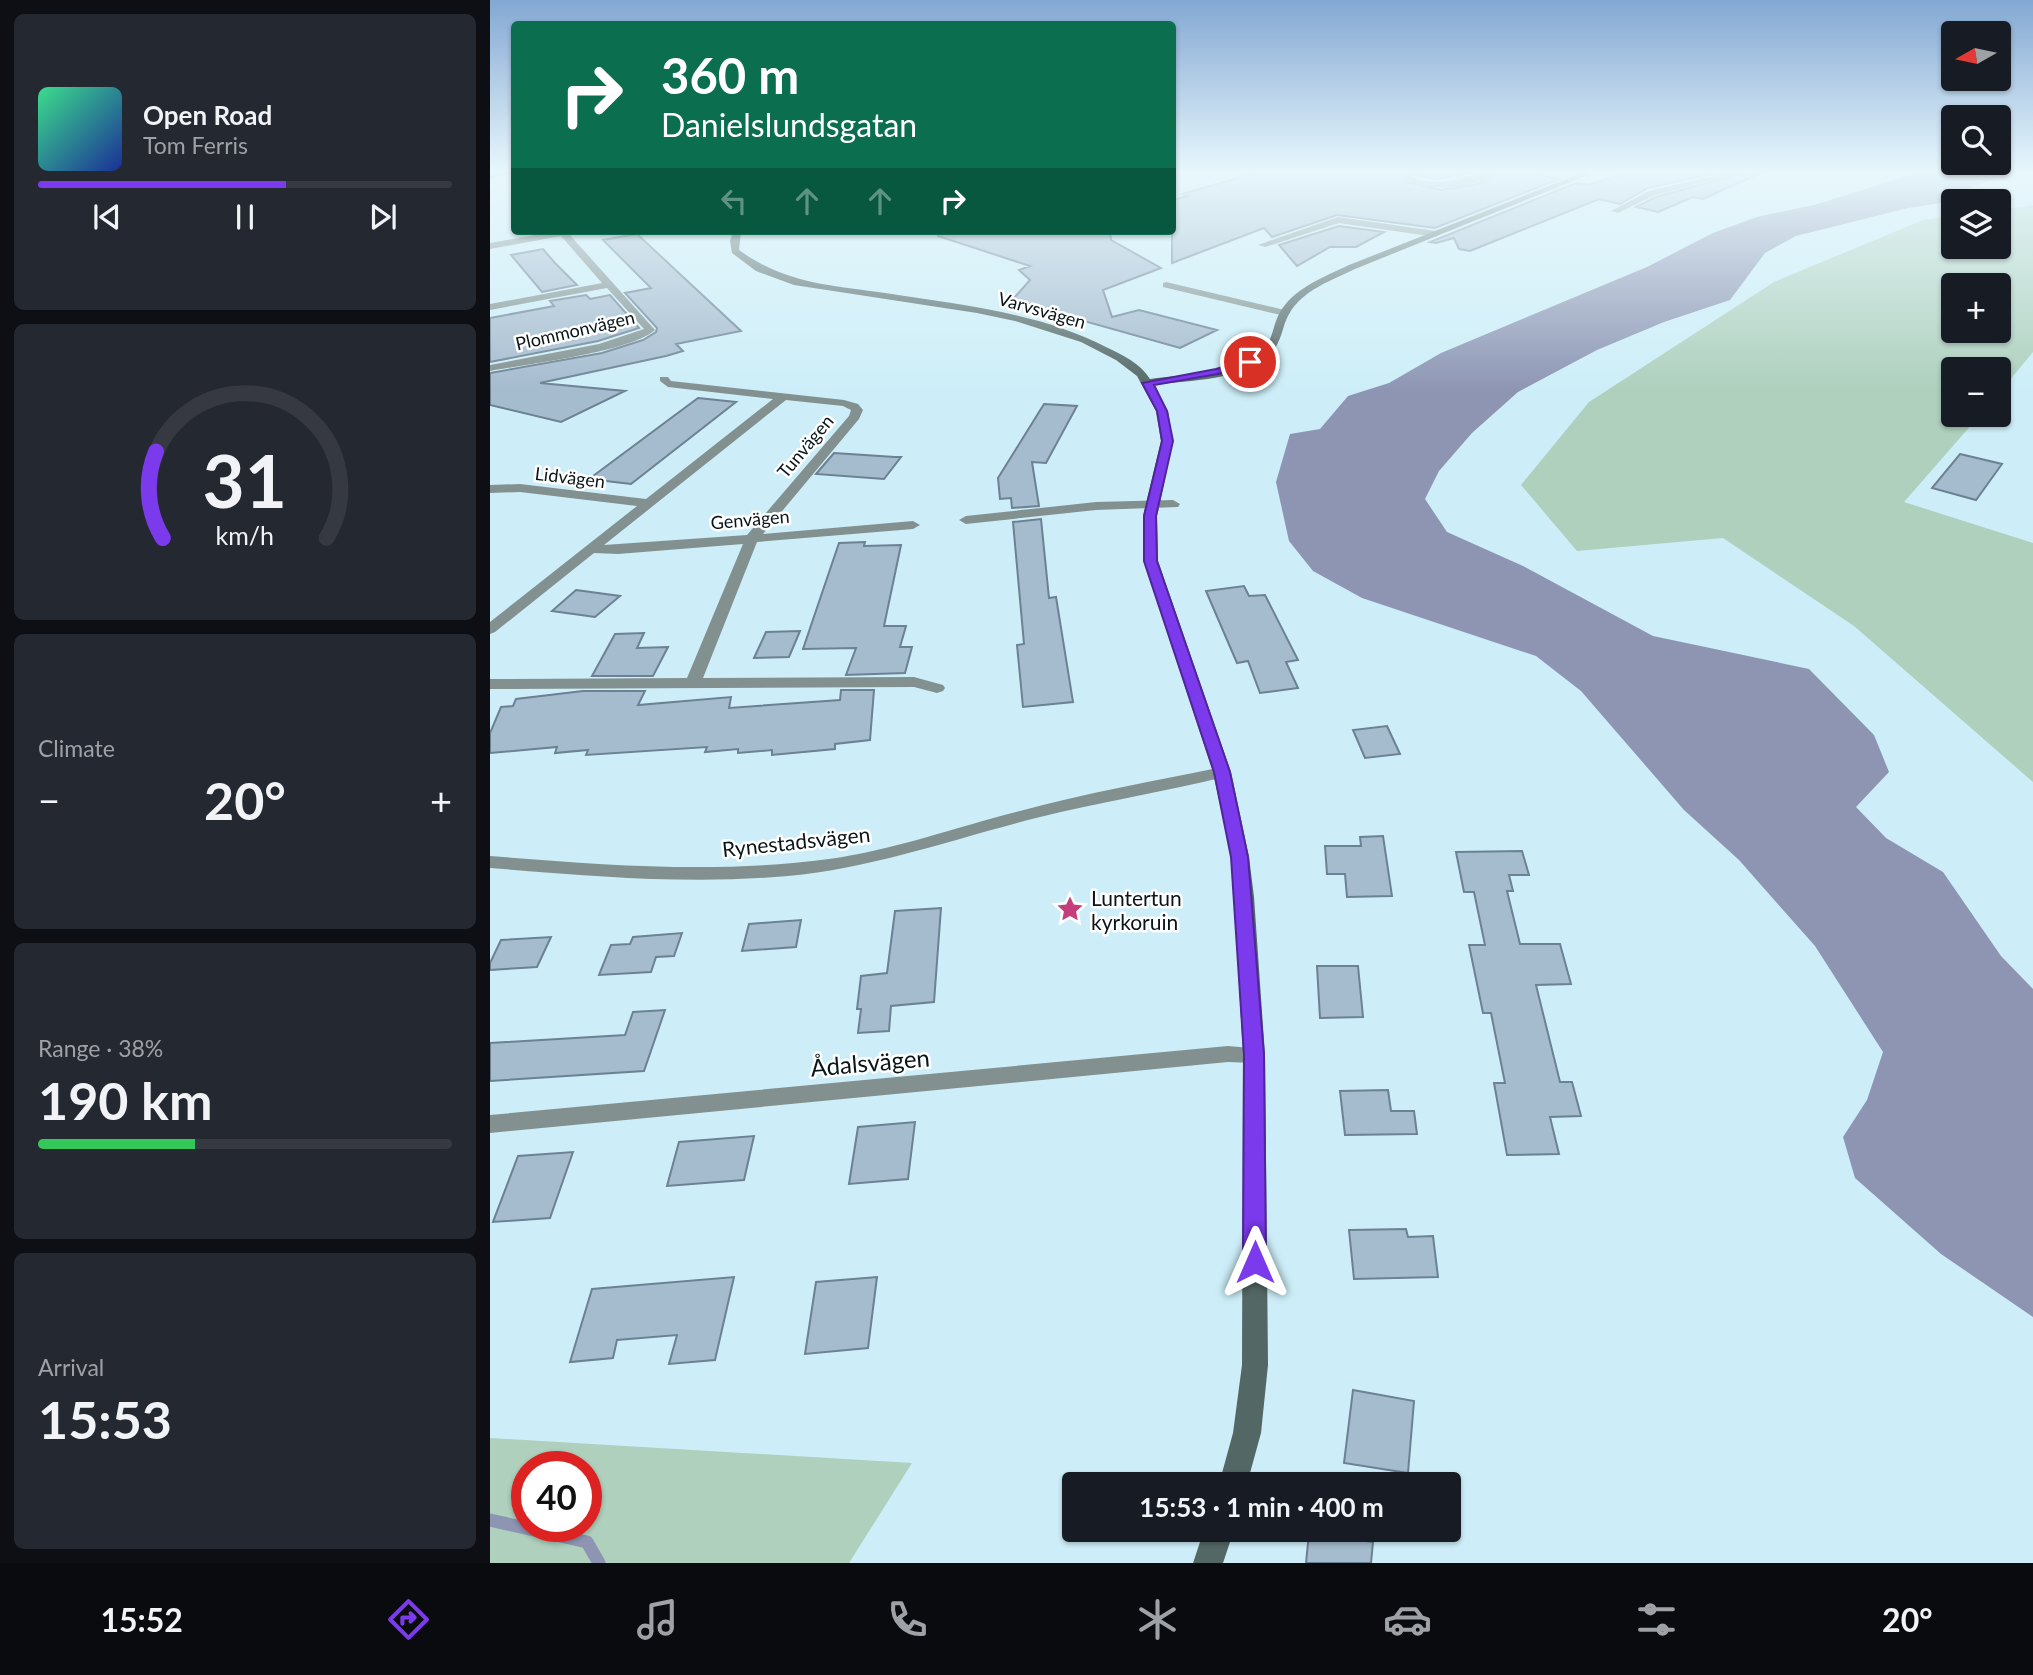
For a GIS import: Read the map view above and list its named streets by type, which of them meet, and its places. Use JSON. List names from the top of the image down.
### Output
{
  "streets": {
    "street": [
      "Varvsvägen",
      "Plommonvägen",
      "Tunvägen",
      "Lidvägen",
      "Genvägen",
      "Rynestadsvägen",
      "Ådalsvägen"
    ]
  },
  "crossings": [
    ["Tunvägen", "Genvägen"]
  ],
  "places": {
    "place": ["Luntertun kyrkoruin"]
  },
  "north": "left",
  "page": {
    "map_buttons": ["+", "−"],
    "turn": ["360 m", "Danielslundsgatan"],
    "song": ["Open Road", "Tom Ferris"],
    "tile": [
      "Climate",
      ["Range · 38%", "190 km"],
      ["Arrival", "15:53"]
    ],
    "heat": ["−", "20°", "+"],
    "limit": "40",
    "trip": "15:53 · 1 min · 400 m",
    "tabs": ["15:52", "20°"],
    "gauge": ["31", "km/h"]
  }
}
